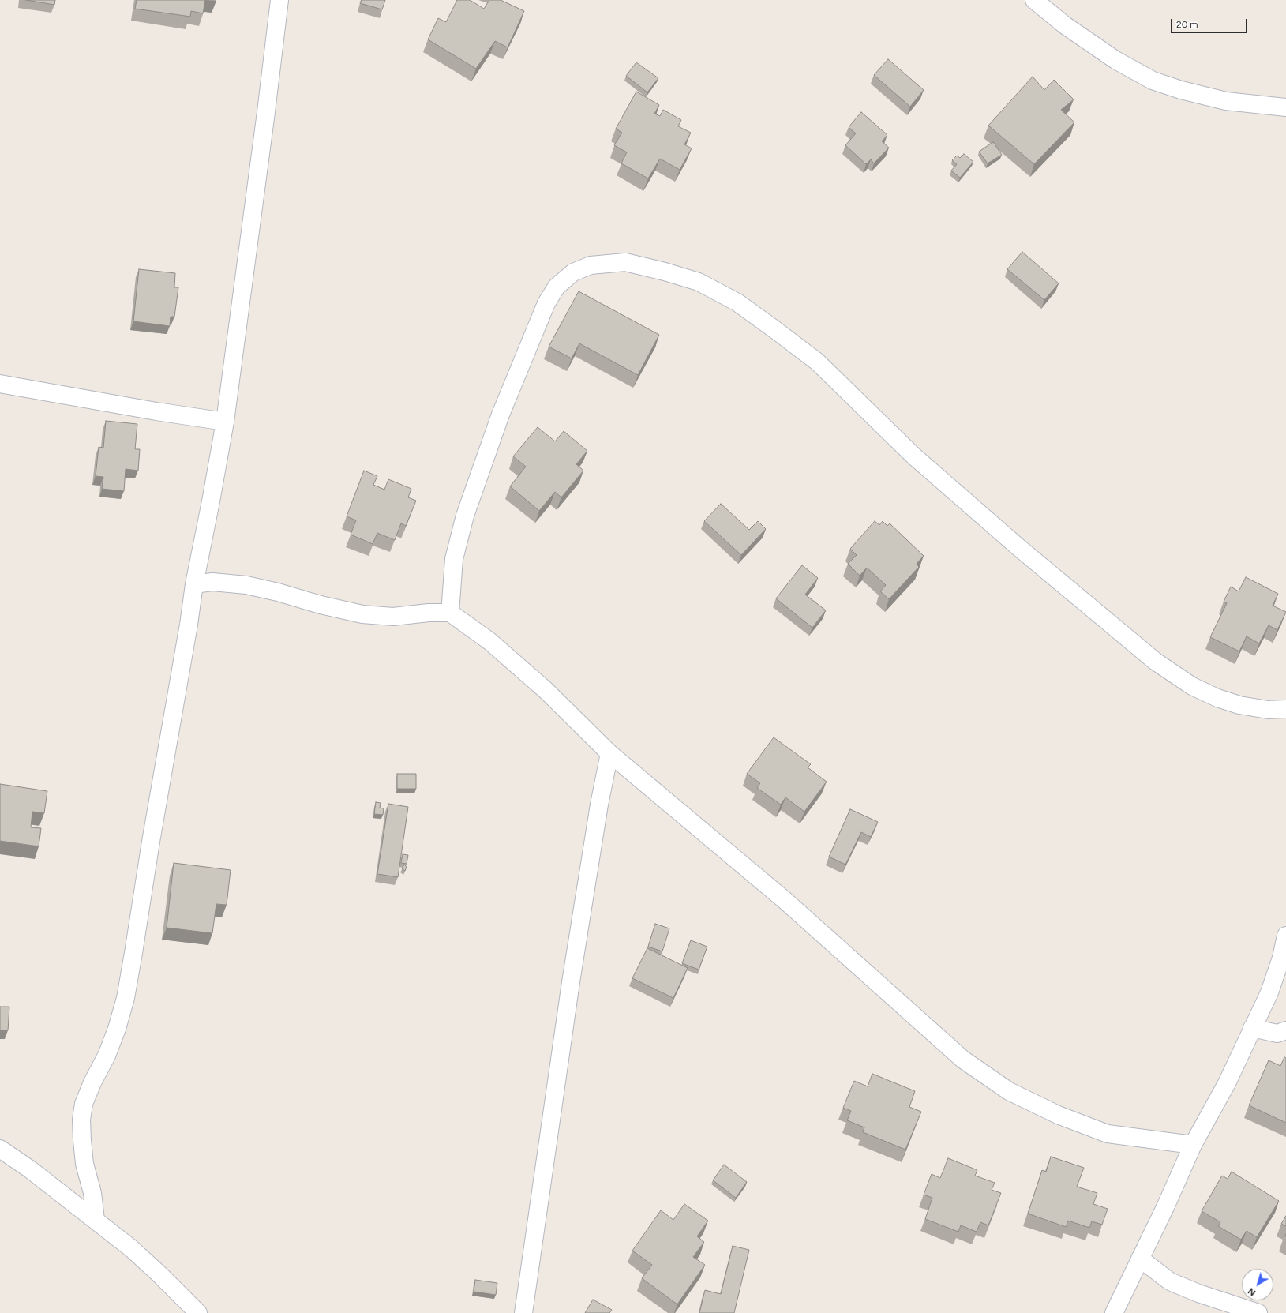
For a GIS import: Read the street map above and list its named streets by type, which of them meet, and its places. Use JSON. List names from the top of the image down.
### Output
{
  "scale_bar": "20 m",
  "north": "bottom left"
}
